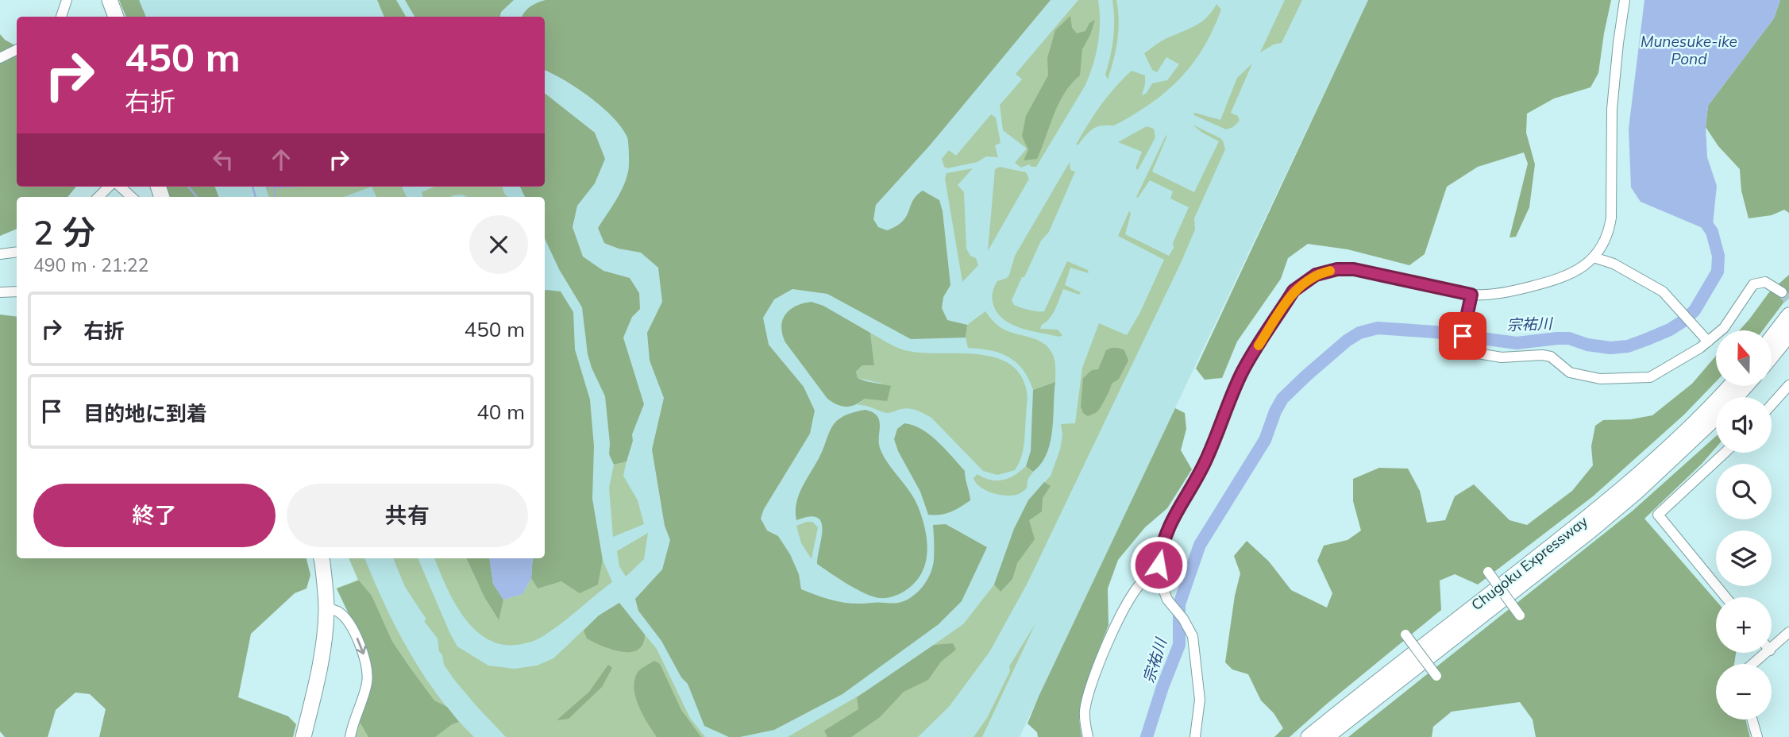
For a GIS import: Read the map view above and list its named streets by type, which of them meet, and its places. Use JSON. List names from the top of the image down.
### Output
{
  "streets": {
    "highway": ["Chugoku Expressway"]
  },
  "water": ["Munesuke-ike Pond", "宗祐川"],
  "north": "top",
  "page": {
    "turn": ["450 m", "右折"],
    "heading": ["2 分", "490 m · 21:22"],
    "list": [
      {
        "name": "右折",
        "value": "450 m"
      },
      {
        "name": "目的地に到着",
        "value": "40 m"
      }
    ],
    "map_buttons": ["+", "−"],
    "buttons": ["終了", "共有"]
  }
}
